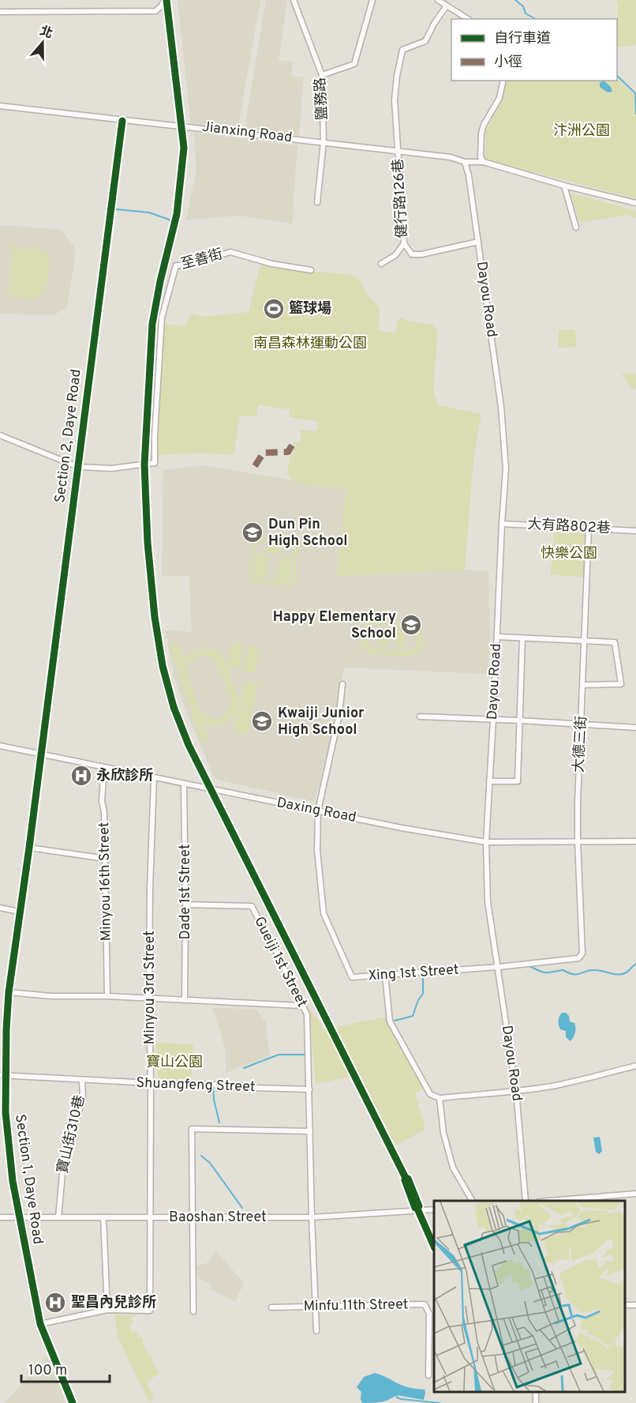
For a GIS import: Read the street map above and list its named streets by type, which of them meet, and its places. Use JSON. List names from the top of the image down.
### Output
{
  "streets": {
    "street": [
      "鹽務路",
      "Jianxing Road",
      "健行路126巷",
      "至善街",
      "Dayou Road",
      "Section 2, Daye Road",
      "大有路802巷",
      "大德三街",
      "Daxing Road",
      "Minyou 16th Street",
      "Dade 1st Street",
      "Gueiji 1st Street",
      "Xing 1st Street",
      "Minyou 3rd Street",
      "Shuangfeng Street",
      "寶山街310巷",
      "Section 1, Daye Road",
      "Baoshan Street",
      "Minfu 11th Street"
    ]
  },
  "crossings": [
    ["鹽務路", "Jianxing Road"],
    ["Jianxing Road", "健行路126巷"],
    ["Jianxing Road", "Dayou Road"],
    ["Jianxing Road", "Section 2, Daye Road"],
    ["至善街", "Section 2, Daye Road"],
    ["Dayou Road", "大有路802巷"],
    ["Dayou Road", "Daxing Road"],
    ["Dayou Road", "Xing 1st Street"],
    ["Section 2, Daye Road", "Daxing Road"],
    ["Section 2, Daye Road", "Section 1, Daye Road"],
    ["大有路802巷", "大德三街"],
    ["大德三街", "Daxing Road"],
    ["大德三街", "Xing 1st Street"],
    ["Daxing Road", "Minyou 16th Street"],
    ["Daxing Road", "Dade 1st Street"],
    ["Daxing Road", "Xing 1st Street"],
    ["Daxing Road", "Minyou 3rd Street"],
    ["Daxing Road", "Section 1, Daye Road"],
    ["Dade 1st Street", "Gueiji 1st Street"],
    ["Gueiji 1st Street", "Shuangfeng Street"],
    ["Gueiji 1st Street", "Baoshan Street"],
    ["Gueiji 1st Street", "Minfu 11th Street"],
    ["Minyou 3rd Street", "Shuangfeng Street"],
    ["Minyou 3rd Street", "Baoshan Street"],
    ["Shuangfeng Street", "寶山街310巷"],
    ["Shuangfeng Street", "Section 1, Daye Road"],
    ["寶山街310巷", "Baoshan Street"],
    ["Section 1, Daye Road", "Baoshan Street"]
  ],
  "parks": [
    "汴洲公園",
    "南昌森林運動公園",
    "快樂公園",
    "寶山公園"
  ],
  "places": {
    "sports": ["籃球場"],
    "school or university": ["Dun Pin High School", "Happy Elementary School", "Kwaiji Junior High School"],
    "hospital": ["永欣診所", "聖昌內兒診所"]
  },
  "legend": ["自行車道", "小徑"],
  "scale_bar": "100 m",
  "north": "top"
}
